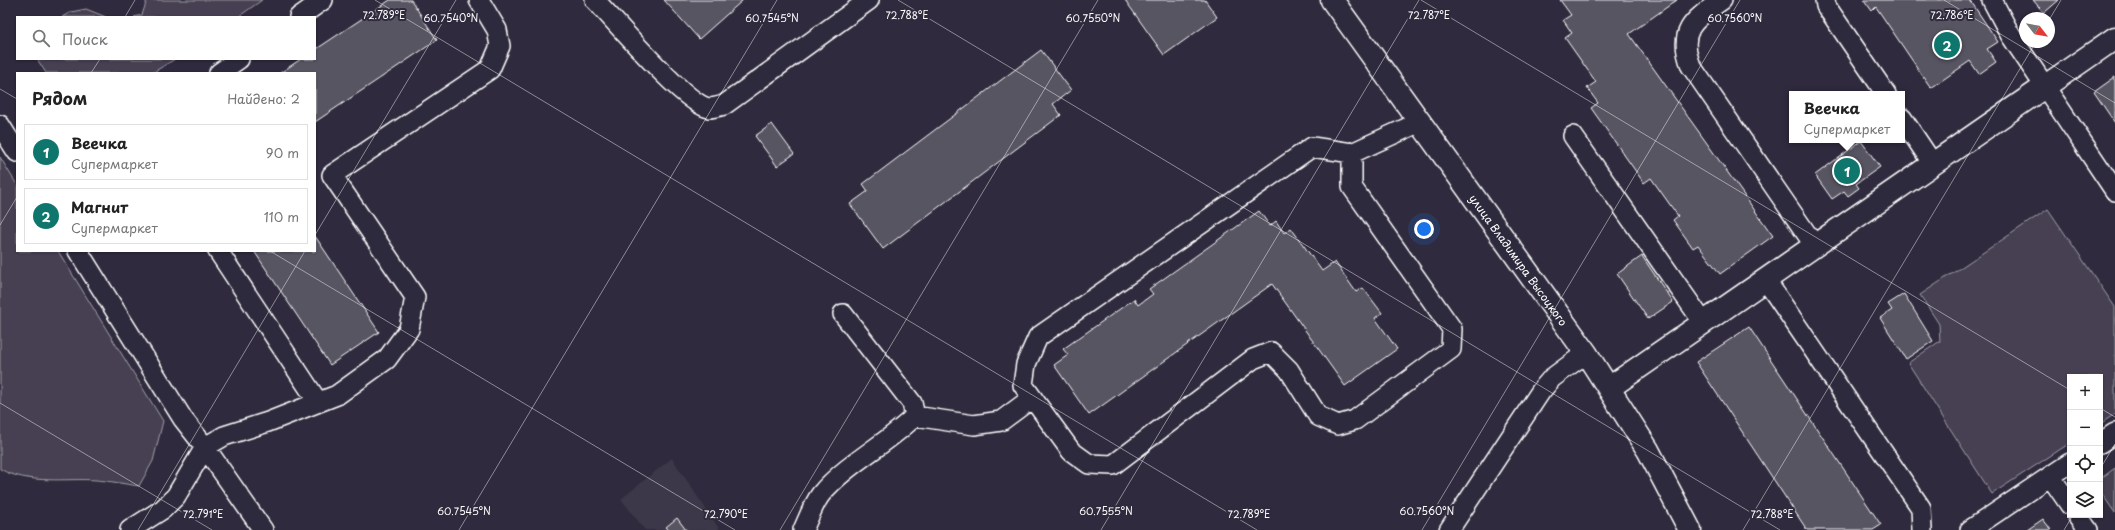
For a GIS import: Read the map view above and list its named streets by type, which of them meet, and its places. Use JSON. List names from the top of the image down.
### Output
{
  "streets": {
    "street": ["улица Владимира Высоцкого"]
  },
  "north": "bottom right",
  "page": {
    "search": "Поиск",
    "pins": ["2", "1"],
    "heading": ["Рядом", "Найдено: 2"],
    "popup": ["Веечка", "Супермаркет"],
    "list": [
      {
        "mark": "1",
        "name": "Веечка",
        "note": "Супермаркет",
        "value": "90 m"
      },
      {
        "mark": "2",
        "name": "Магнит",
        "note": "Супермаркет",
        "value": "110 m"
      }
    ],
    "map_buttons": ["+", "−"]
  },
  "coordinates": [
    "72.786°E",
    "72.789°E",
    "72.788°E",
    "72.787°E",
    "60.7540°N",
    "60.7545°N",
    "60.7550°N",
    "60.7560°N",
    "60.7555°N",
    "72.791°E",
    "72.790°E"
  ]
}
